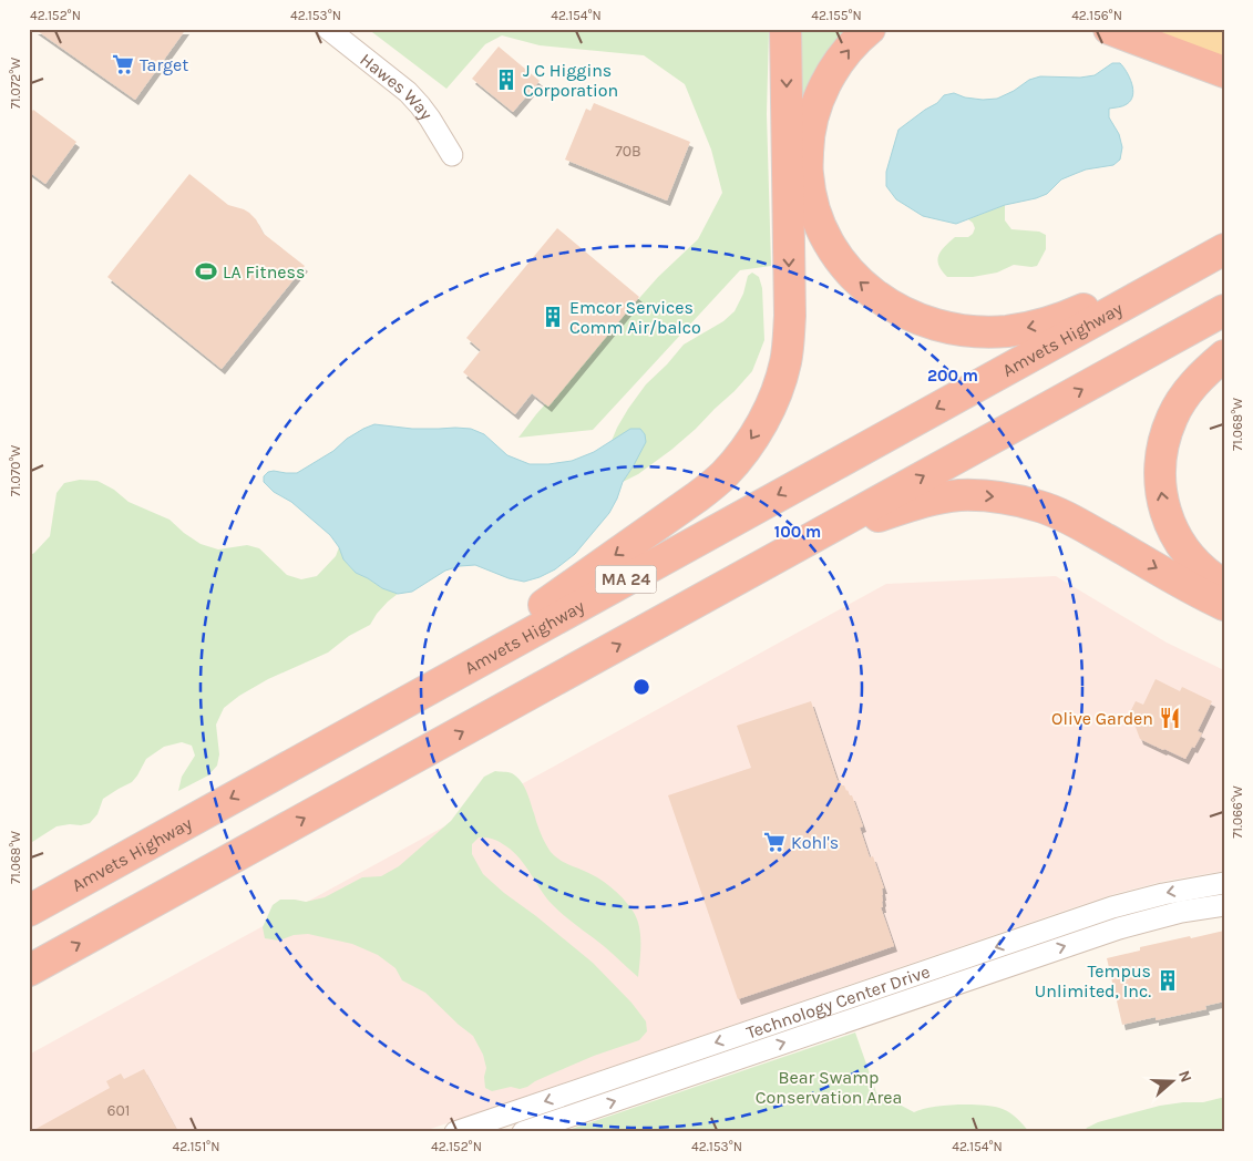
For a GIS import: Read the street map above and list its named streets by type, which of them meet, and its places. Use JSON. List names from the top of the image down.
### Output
{
  "streets": {
    "highway": ["Amvets Highway", "MA 24"],
    "street": ["Hawes Way", "Technology Center Drive"]
  },
  "parks": ["Bear Swamp Conservation Area"],
  "places": {
    "supermarket": ["Target", "Kohl's"],
    "building": ["J C Higgins Corporation", "Emcor Services Comm Air/balco", "Tempus Unlimited, Inc."],
    "sports": ["LA Fitness"],
    "restaurant": ["Olive Garden"]
  },
  "house_numbers": ["70B", "601"],
  "north": "right",
  "coordinates": [
    "42.152°N",
    "42.153°N",
    "42.154°N",
    "42.155°N",
    "42.156°N",
    "71.072°W",
    "71.068°W",
    "71.070°W",
    "71.066°W",
    "42.151°N"
  ],
  "rings": ["200 m", "100 m"]
}
